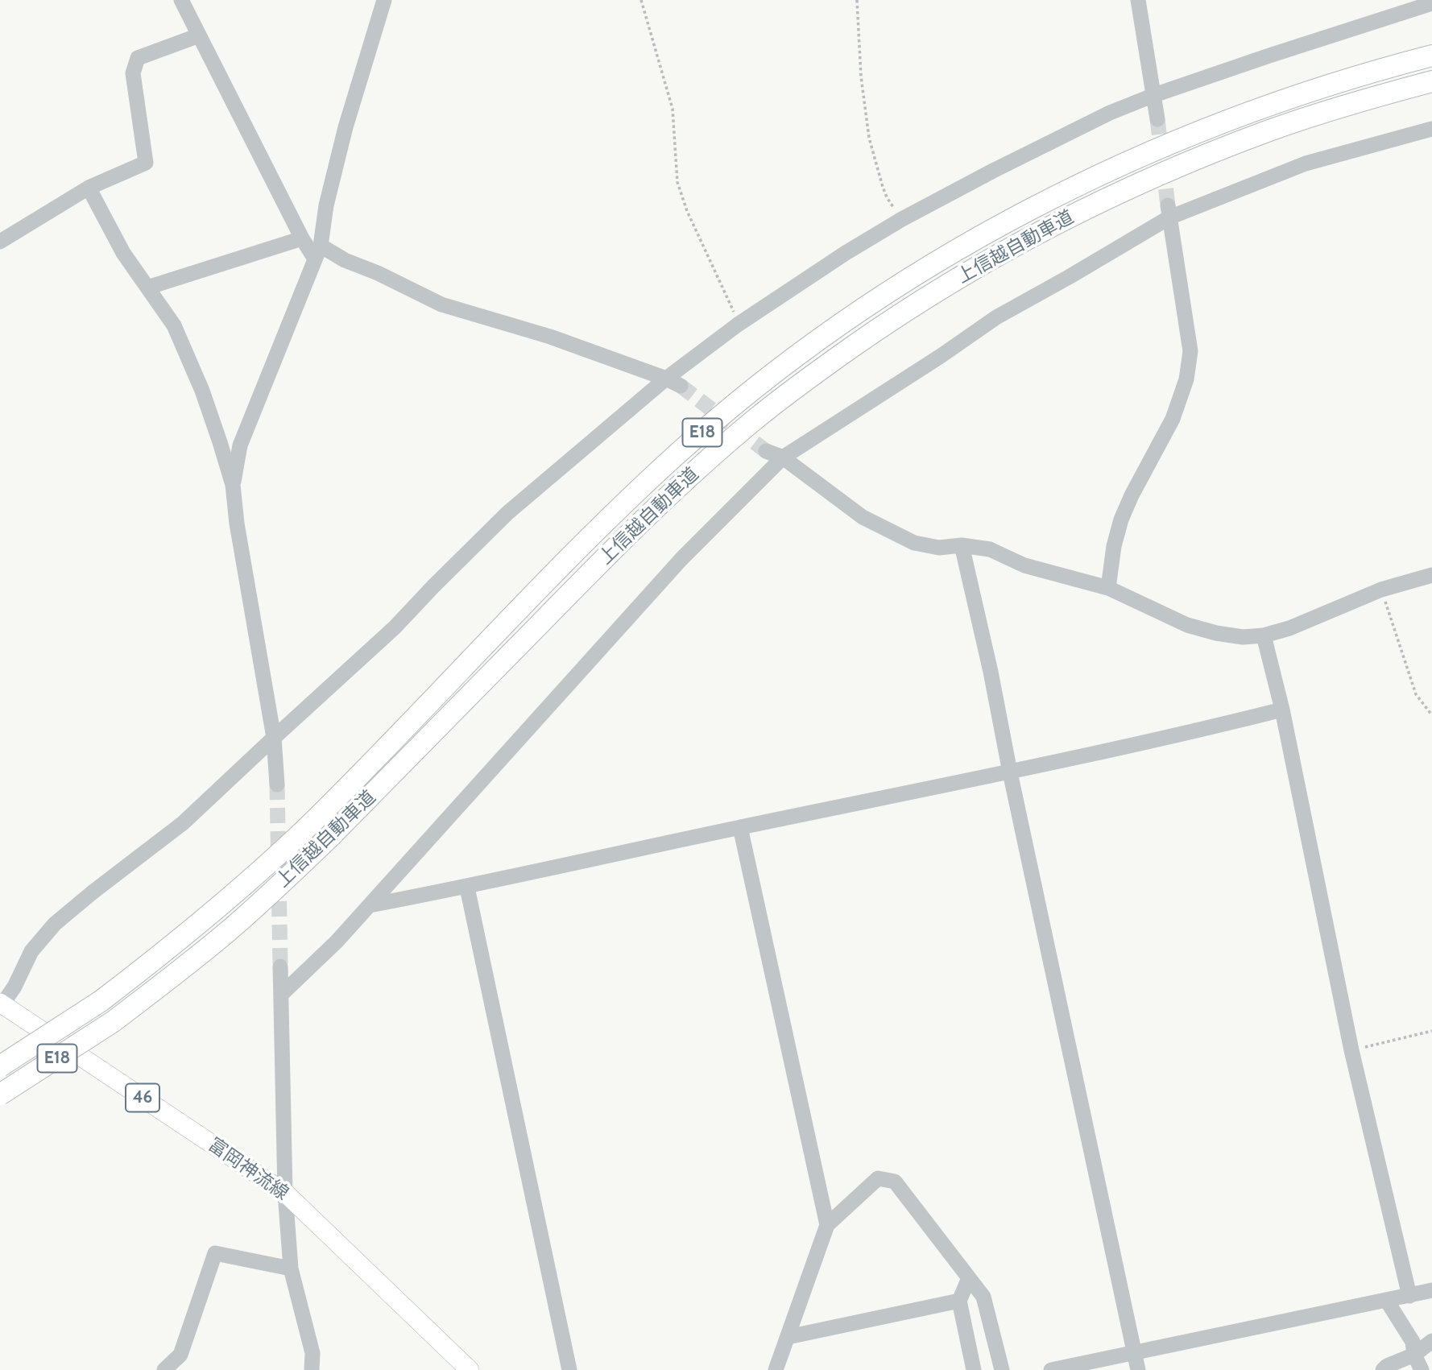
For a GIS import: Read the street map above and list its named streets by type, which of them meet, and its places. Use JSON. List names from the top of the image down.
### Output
{
  "streets": {
    "highway": ["上信越自動車道", "E18"],
    "main road": ["46", "富岡神流線"]
  }
}
